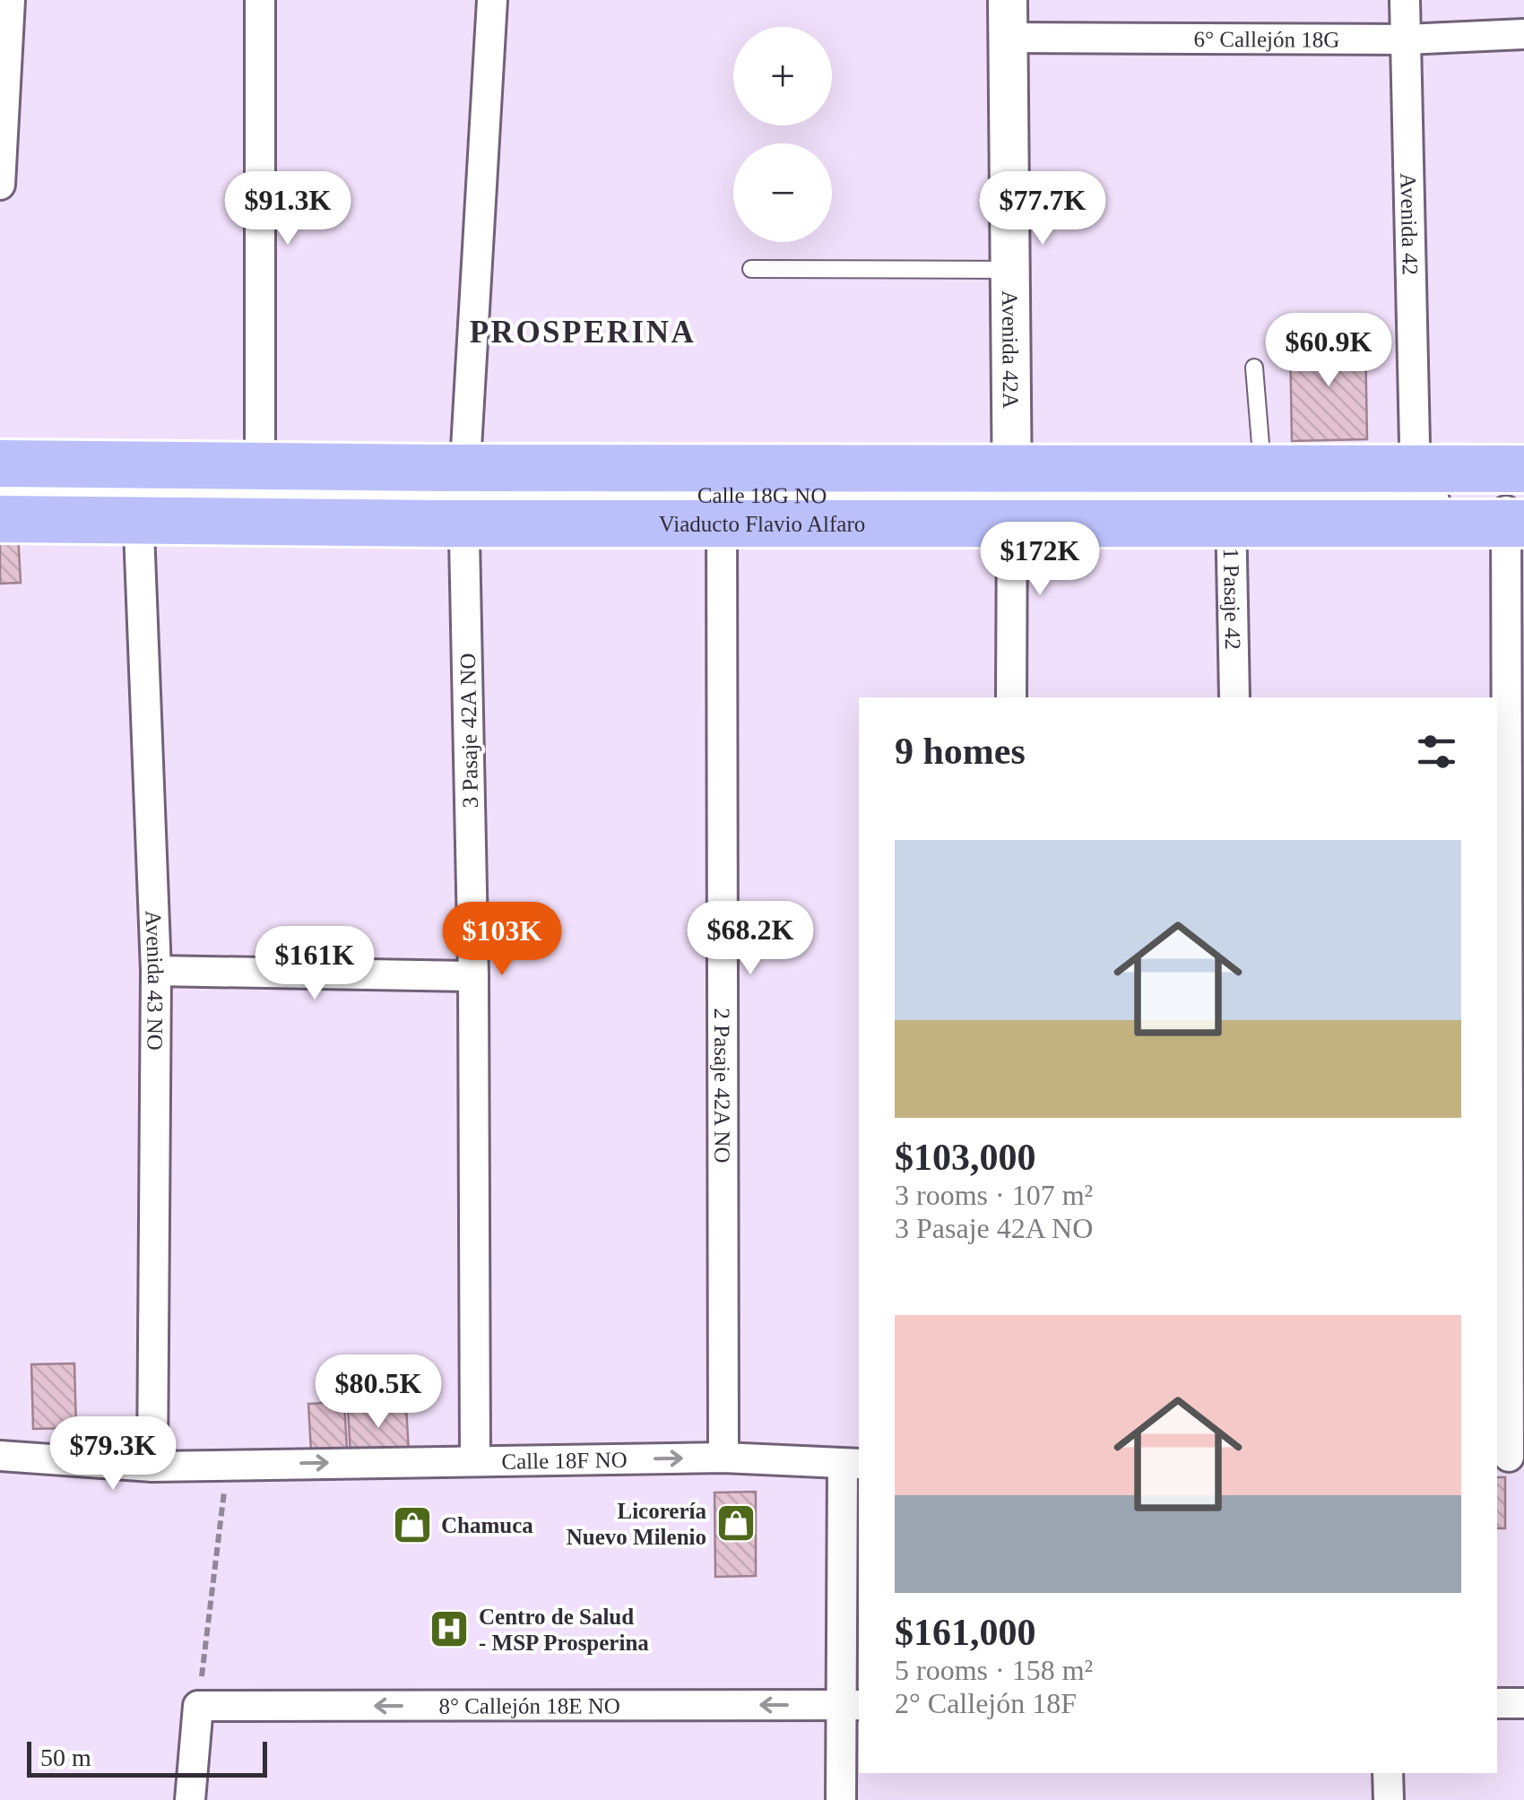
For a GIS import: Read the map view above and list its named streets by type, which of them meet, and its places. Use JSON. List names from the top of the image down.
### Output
{
  "streets": {
    "main road": ["Viaducto Flavio Alfaro"],
    "street": [
      "6° Callejón 18G",
      "Avenida 42",
      "Avenida 42A",
      "Calle 18G NO",
      "1 Pasaje 42",
      "3 Pasaje 42A NO",
      "Avenida 43 NO",
      "2 Pasaje 42A NO",
      "Calle 18F NO",
      "8° Callejón 18E NO"
    ]
  },
  "crossings": [
    ["6° Callejón 18G", "Avenida 42"],
    ["6° Callejón 18G", "Avenida 42A"],
    ["Avenida 42", "Calle 18G NO"],
    ["Avenida 42A", "Calle 18G NO"],
    ["Calle 18G NO", "Viaducto Flavio Alfaro"],
    ["Calle 18G NO", "1 Pasaje 42"],
    ["Calle 18G NO", "3 Pasaje 42A NO"],
    ["Calle 18G NO", "Avenida 43 NO"],
    ["Calle 18G NO", "2 Pasaje 42A NO"],
    ["3 Pasaje 42A NO", "Calle 18F NO"],
    ["Avenida 43 NO", "Calle 18F NO"],
    ["2 Pasaje 42A NO", "Calle 18F NO"]
  ],
  "one_way": ["Calle 18F NO", "8° Callejón 18E NO"],
  "districts": ["PROSPERINA"],
  "places": {
    "shop": ["Licorería Nuevo Milenio", "Chamuca"],
    "hospital": ["Centro de Salud - MSP Prosperina"]
  },
  "scale_bar": "50 m",
  "page": {
    "map_buttons": ["+", "−"],
    "price": [
      "$91.3K",
      "$77.7K",
      "$60.9K",
      "$172K",
      "$68.2K",
      "$103K",
      "$161K",
      "$80.5K",
      "$79.3K"
    ],
    "heading": "9 homes",
    "list": [
      {
        "name": "$103,000",
        "note": "3 rooms · 107 m² · 3 Pasaje 42A NO"
      },
      {
        "name": "$161,000",
        "note": "5 rooms · 158 m² · 2° Callejón 18F"
      }
    ],
    "scale": "50 m"
  }
}
